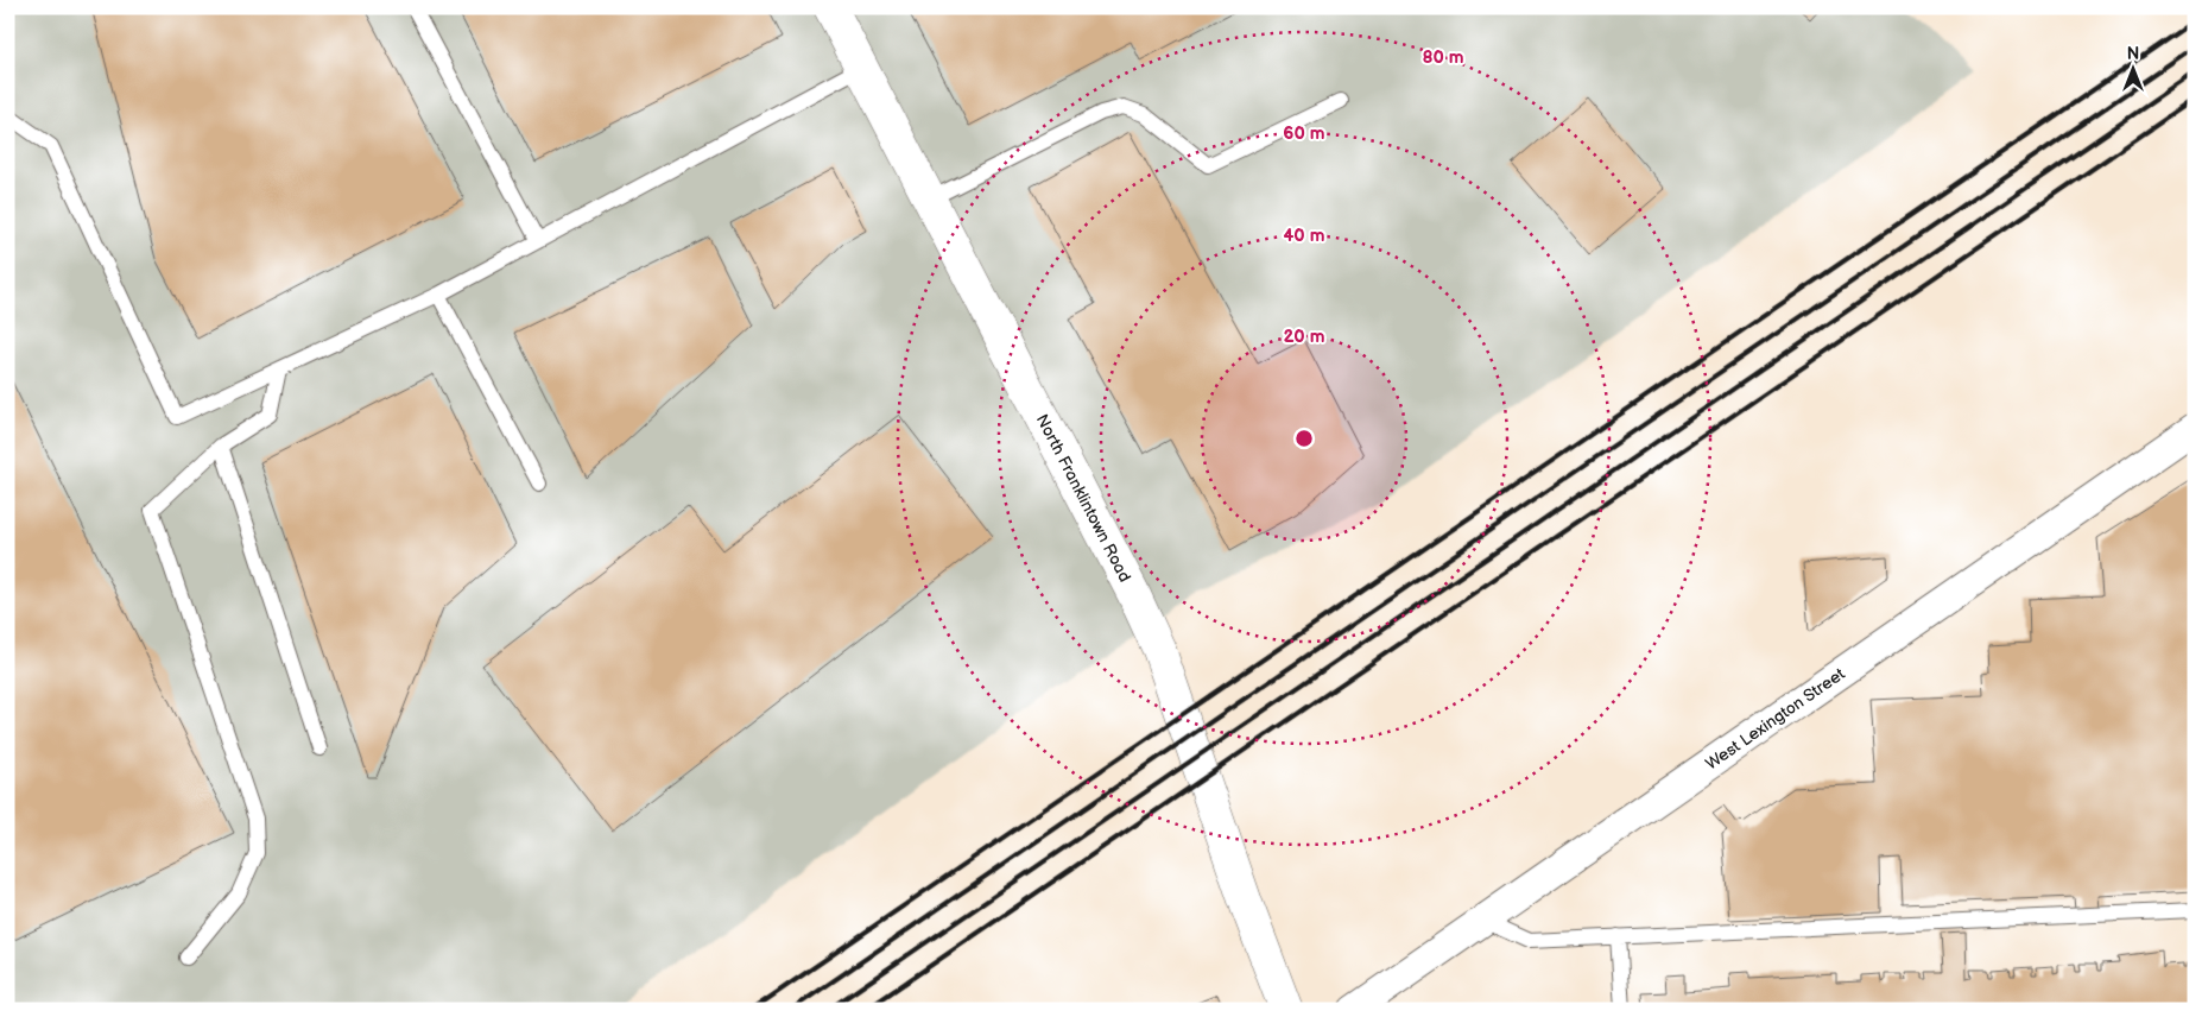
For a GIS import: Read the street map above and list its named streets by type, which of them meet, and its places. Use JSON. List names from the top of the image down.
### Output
{
  "streets": {
    "street": ["North Franklintown Road", "West Lexington Street"]
  },
  "north": "top",
  "rings": [
    "80 m",
    "60 m",
    "40 m",
    "20 m"
  ]
}
